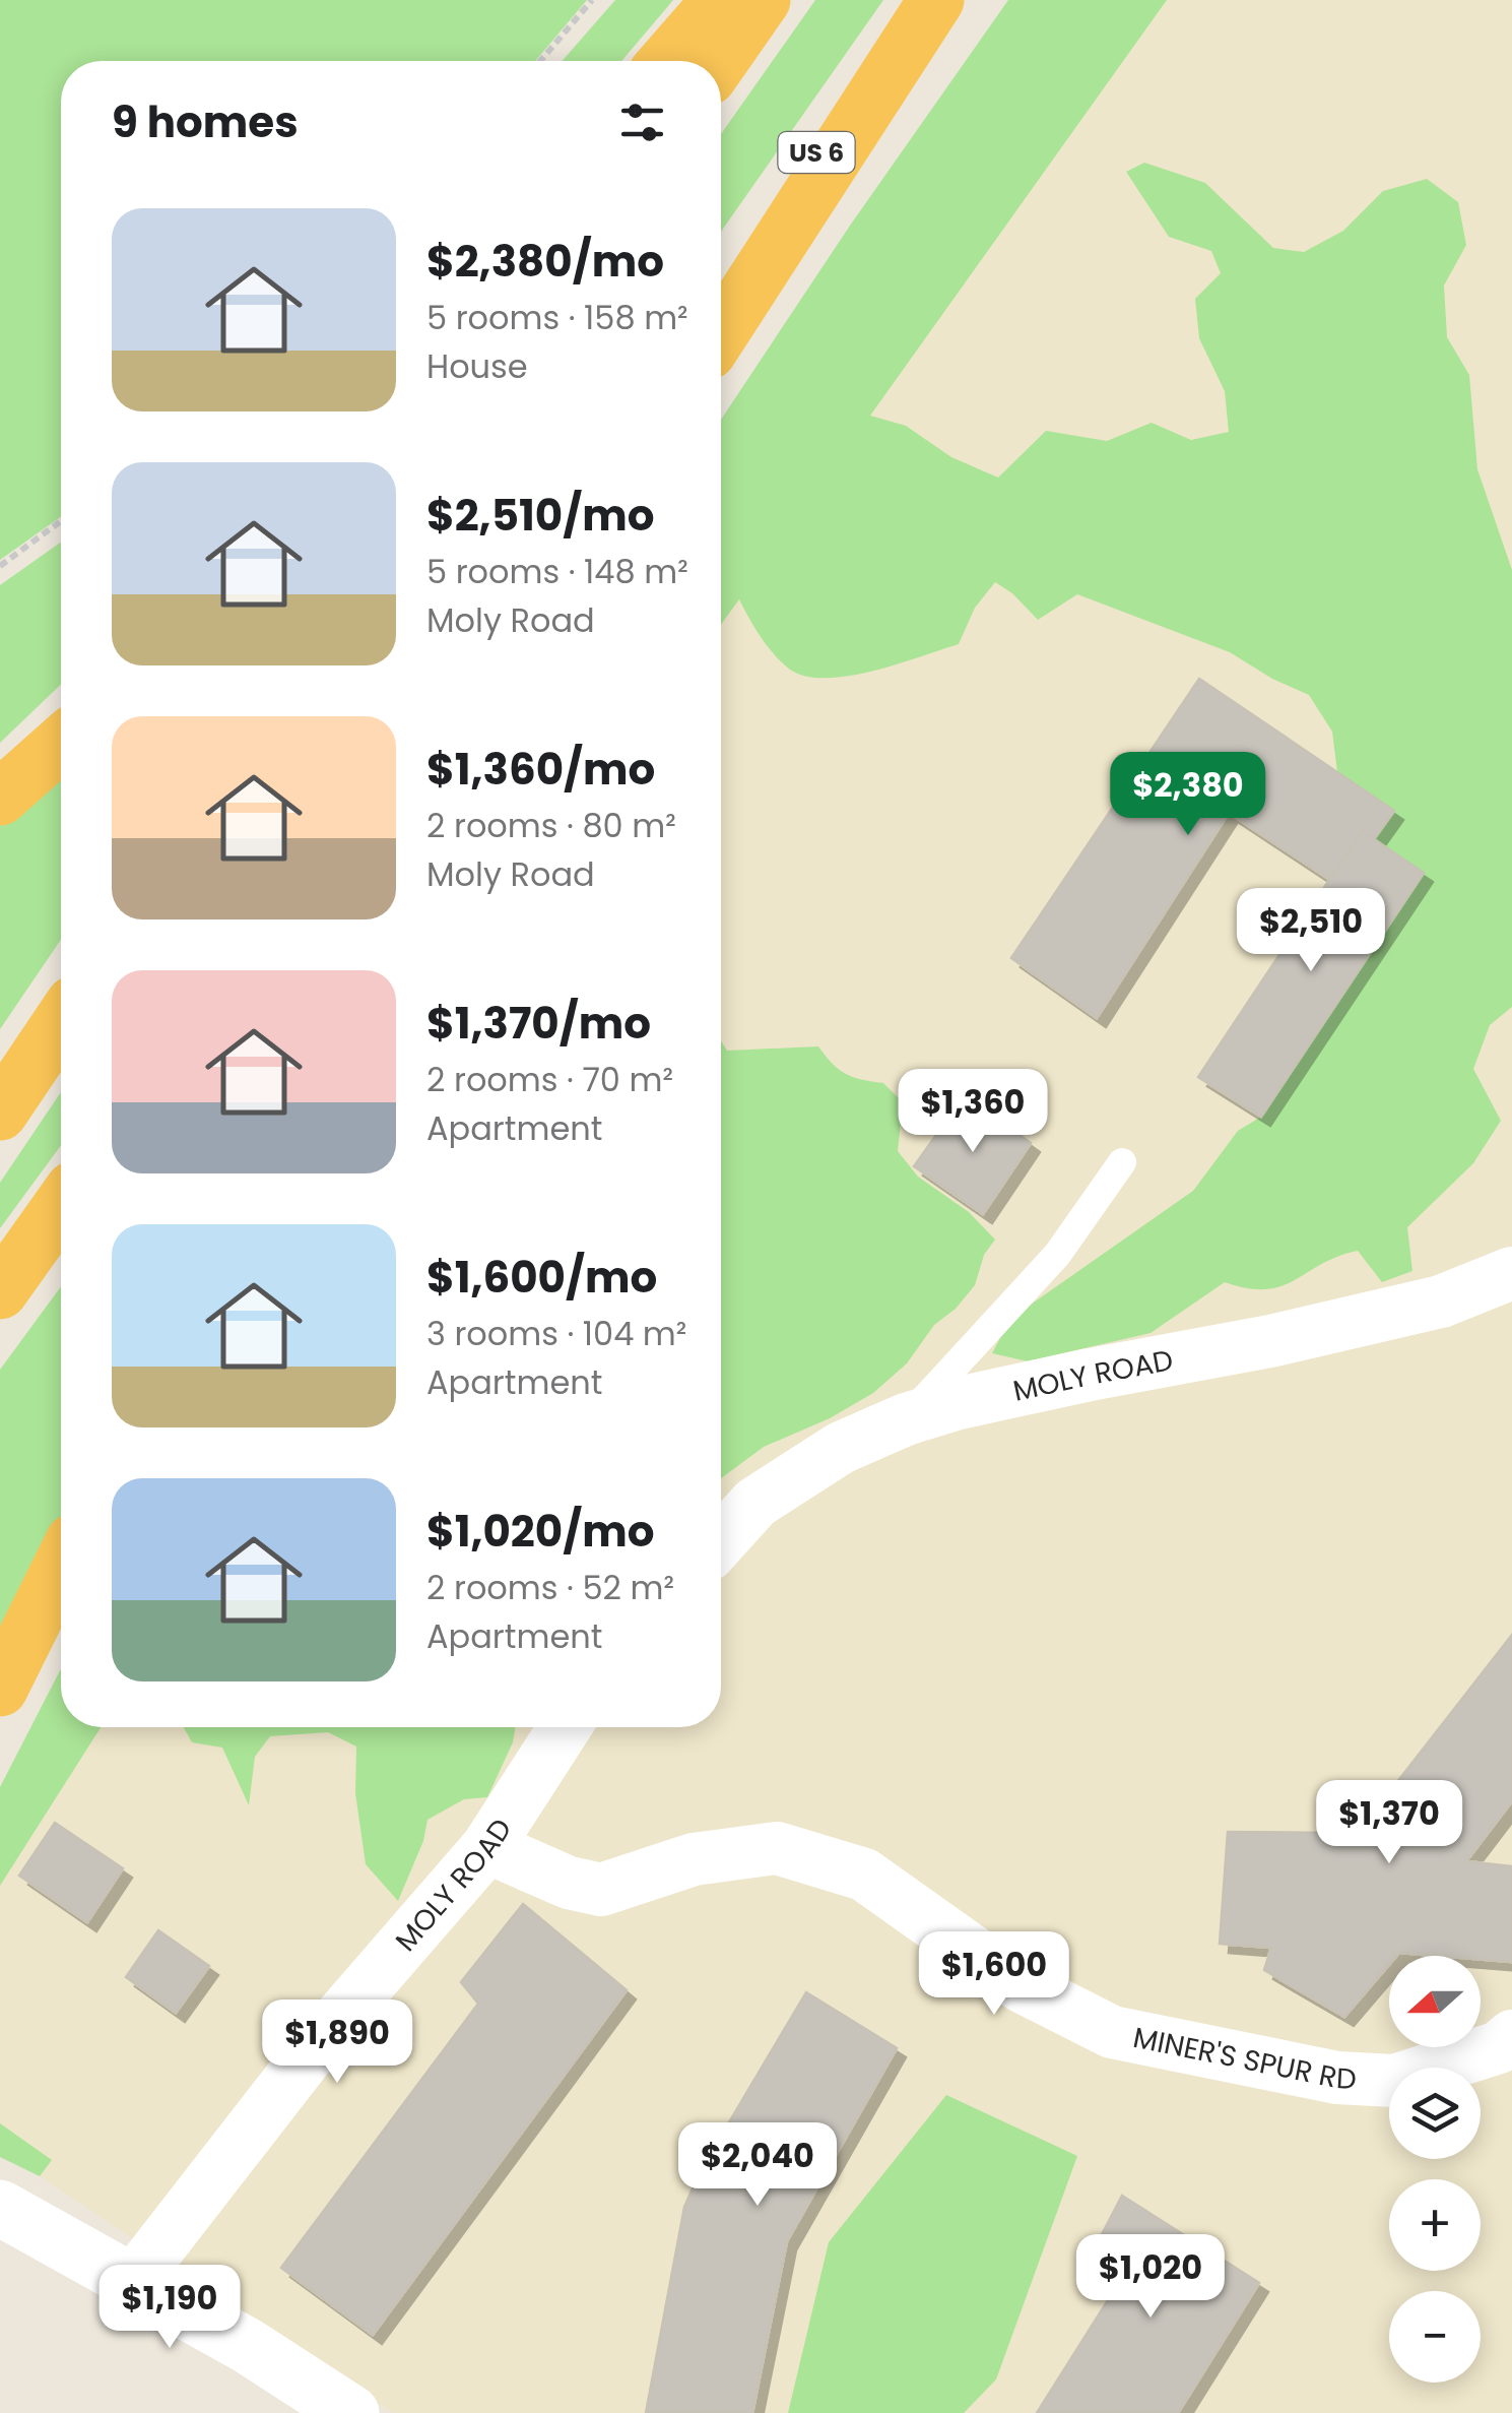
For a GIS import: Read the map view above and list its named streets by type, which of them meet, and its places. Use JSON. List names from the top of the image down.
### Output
{
  "streets": {
    "highway": ["US 6"],
    "street": ["MOLY ROAD", "MINER'S SPUR RD"]
  },
  "crossings": [
    ["MOLY ROAD", "MINER'S SPUR RD"]
  ],
  "north": "left",
  "page": {
    "heading": "9 homes",
    "list": [
      {
        "name": "$2,380/mo",
        "note": "5 rooms · 158 m² · House"
      },
      {
        "name": "$2,510/mo",
        "note": "5 rooms · 148 m² · Moly Road"
      },
      {
        "name": "$1,360/mo",
        "note": "2 rooms · 80 m² · Moly Road"
      },
      {
        "name": "$1,370/mo",
        "note": "2 rooms · 70 m² · Apartment"
      },
      {
        "name": "$1,600/mo",
        "note": "3 rooms · 104 m² · Apartment"
      },
      {
        "name": "$1,020/mo",
        "note": "2 rooms · 52 m² · Apartment"
      }
    ],
    "price": [
      "$2,380",
      "$2,510",
      "$1,360",
      "$1,370",
      "$1,600",
      "$1,890",
      "$2,040",
      "$1,020",
      "$1,190"
    ],
    "map_buttons": ["+", "−"]
  }
}
